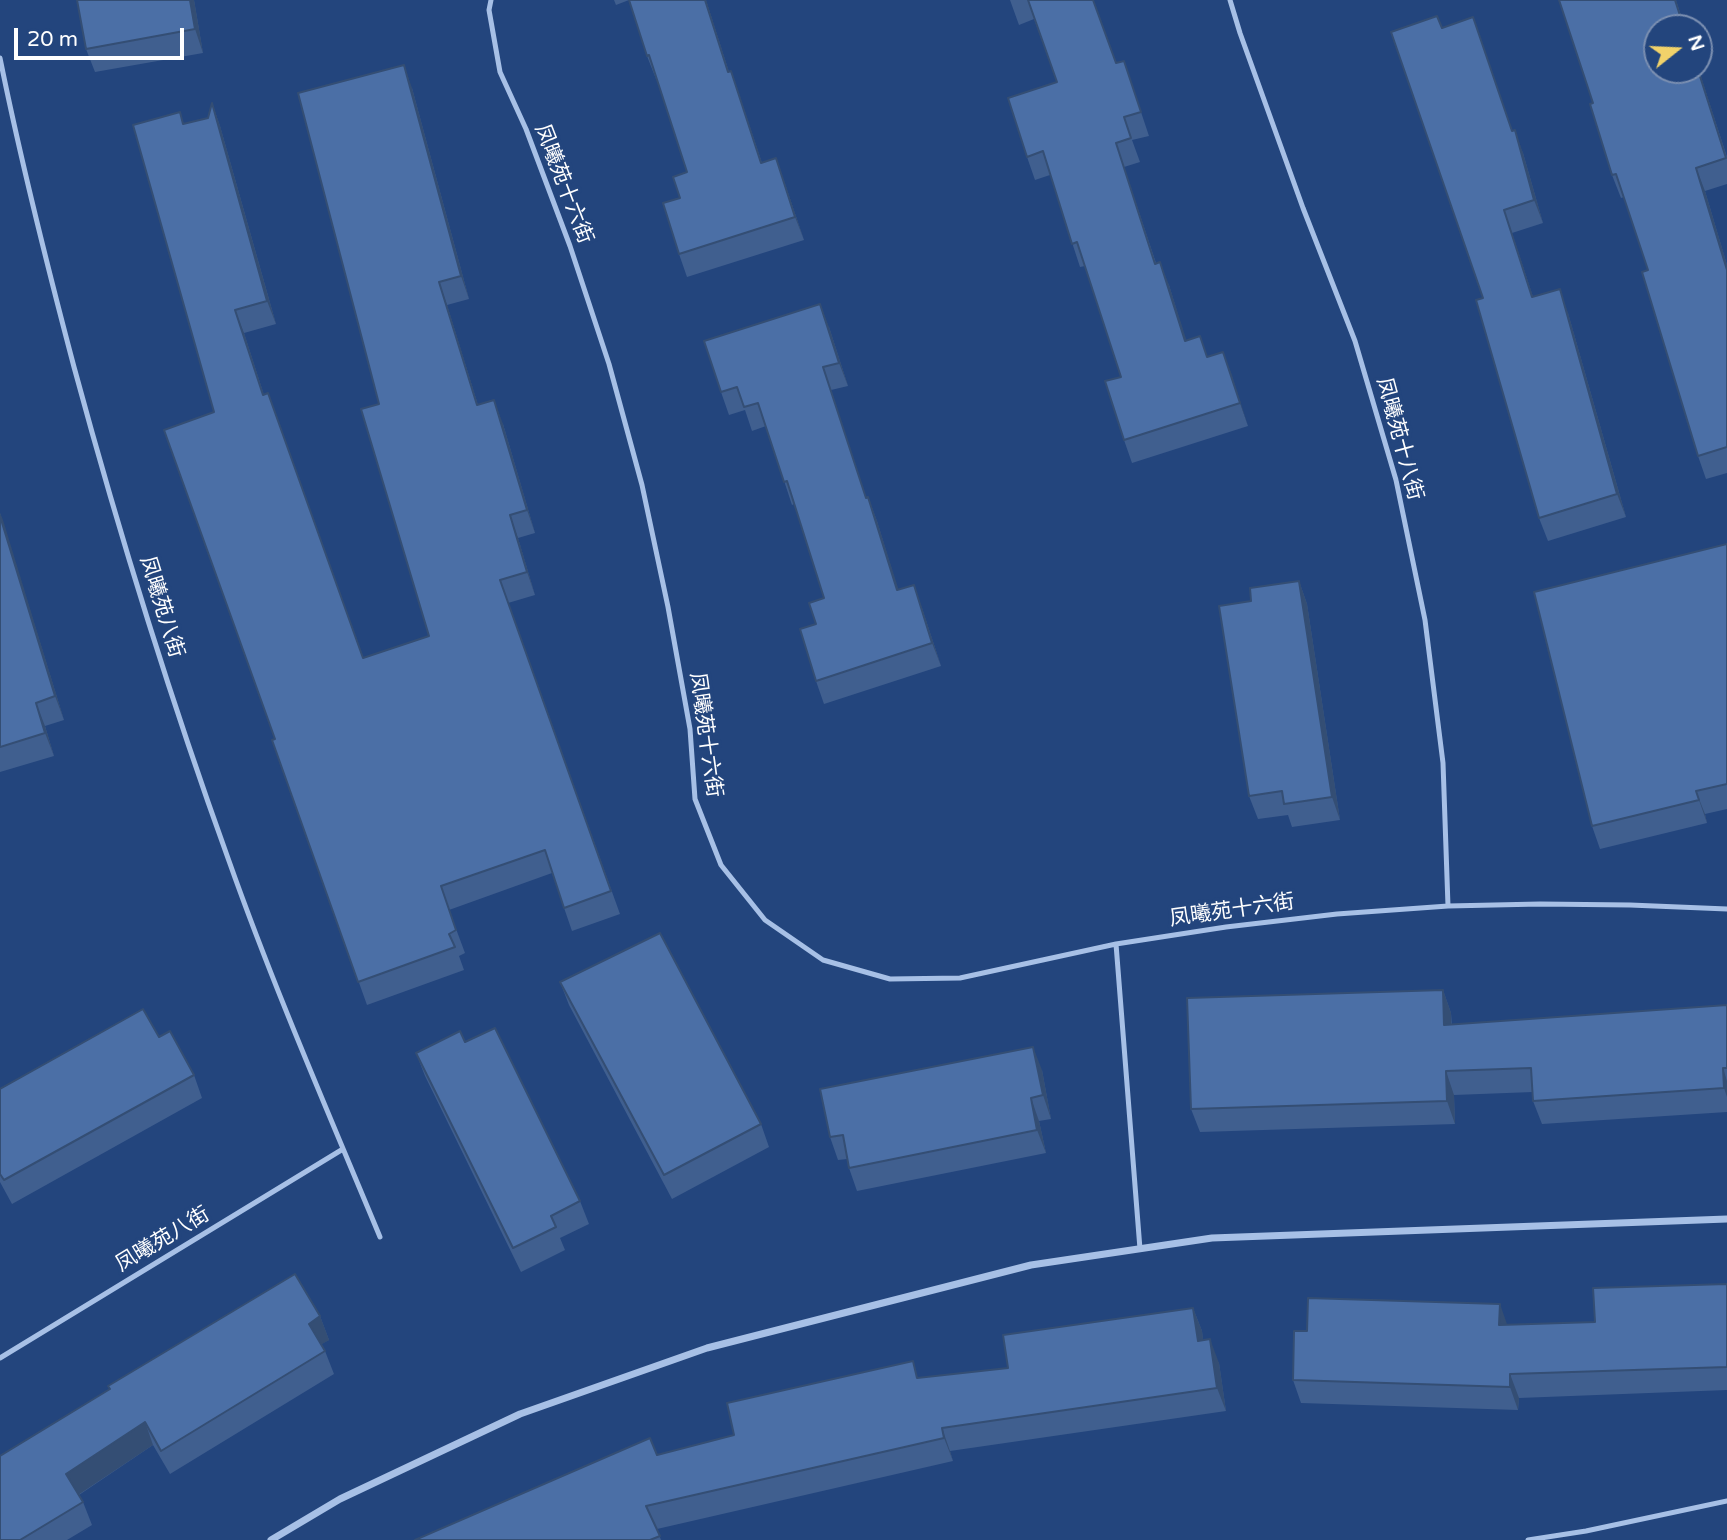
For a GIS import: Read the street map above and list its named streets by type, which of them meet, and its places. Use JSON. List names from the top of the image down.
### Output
{
  "streets": {
    "lane": ["凤曦苑十六街", "凤曦苑十八街", "凤曦苑八街"]
  },
  "crossings": [
    ["凤曦苑十六街", "凤曦苑十八街"]
  ],
  "scale_bar": "20 m",
  "north": "right"
}
